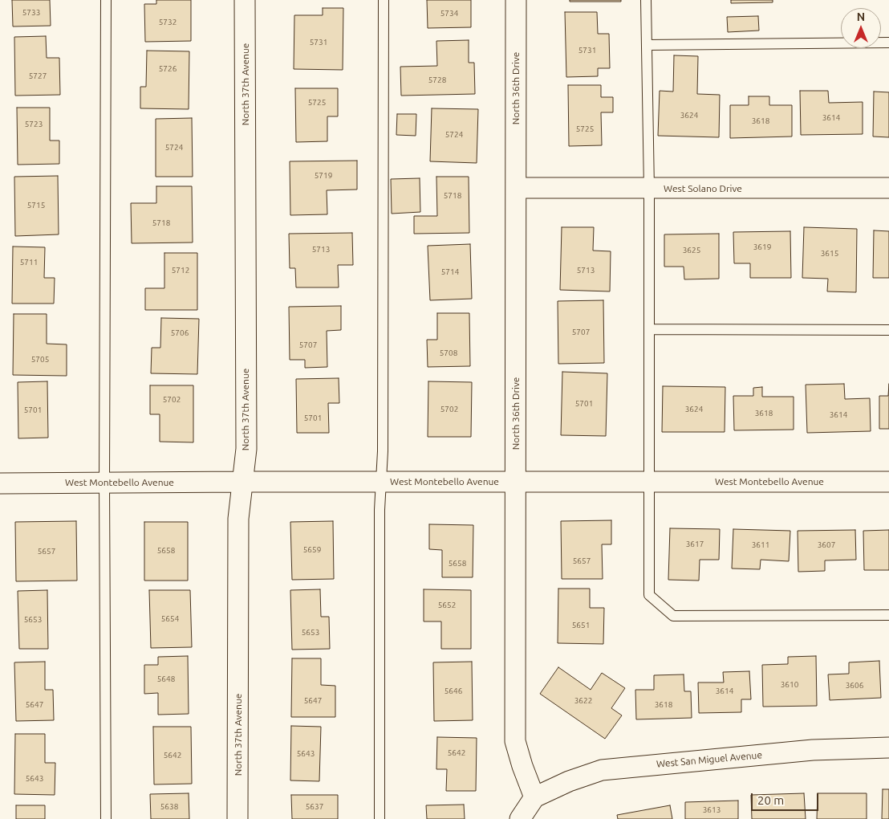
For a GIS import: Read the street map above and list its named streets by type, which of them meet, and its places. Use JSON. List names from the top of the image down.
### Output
{
  "streets": {
    "street": [
      "North 37th Avenue",
      "North 36th Drive",
      "West Solano Drive",
      "West Montebello Avenue",
      "West San Miguel Avenue"
    ]
  },
  "crossings": [
    ["North 37th Avenue", "West Montebello Avenue"],
    ["North 36th Drive", "West Solano Drive"],
    ["North 36th Drive", "West Montebello Avenue"],
    ["North 36th Drive", "West San Miguel Avenue"]
  ],
  "house_numbers": [
    "5733",
    "5734",
    "5732",
    "5731",
    "5731",
    "5726",
    "5727",
    "5728",
    "5725",
    "3624",
    "3614",
    "3618",
    "5723",
    "5725",
    "5724",
    "5724",
    "5719",
    "5718",
    "5715",
    "5718",
    "3619",
    "5713",
    "3625",
    "3615",
    "5711",
    "5712",
    "5713",
    "5714",
    "5707",
    "5706",
    "5707",
    "5708",
    "5705",
    "5702",
    "5701",
    "5702",
    "3624",
    "5701",
    "3618",
    "3614",
    "5701",
    "3617",
    "3611",
    "3607",
    "5659",
    "5658",
    "5657",
    "5657",
    "5658",
    "5652",
    "5654",
    "5653",
    "5651",
    "5653",
    "5648",
    "3610",
    "3606",
    "5646",
    "3614",
    "5647",
    "3622",
    "5647",
    "3618",
    "5642",
    "5643",
    "5642",
    "5643",
    "5638",
    "5637",
    "3613"
  ],
  "scale_bar": "20 m",
  "north": "top"
}
